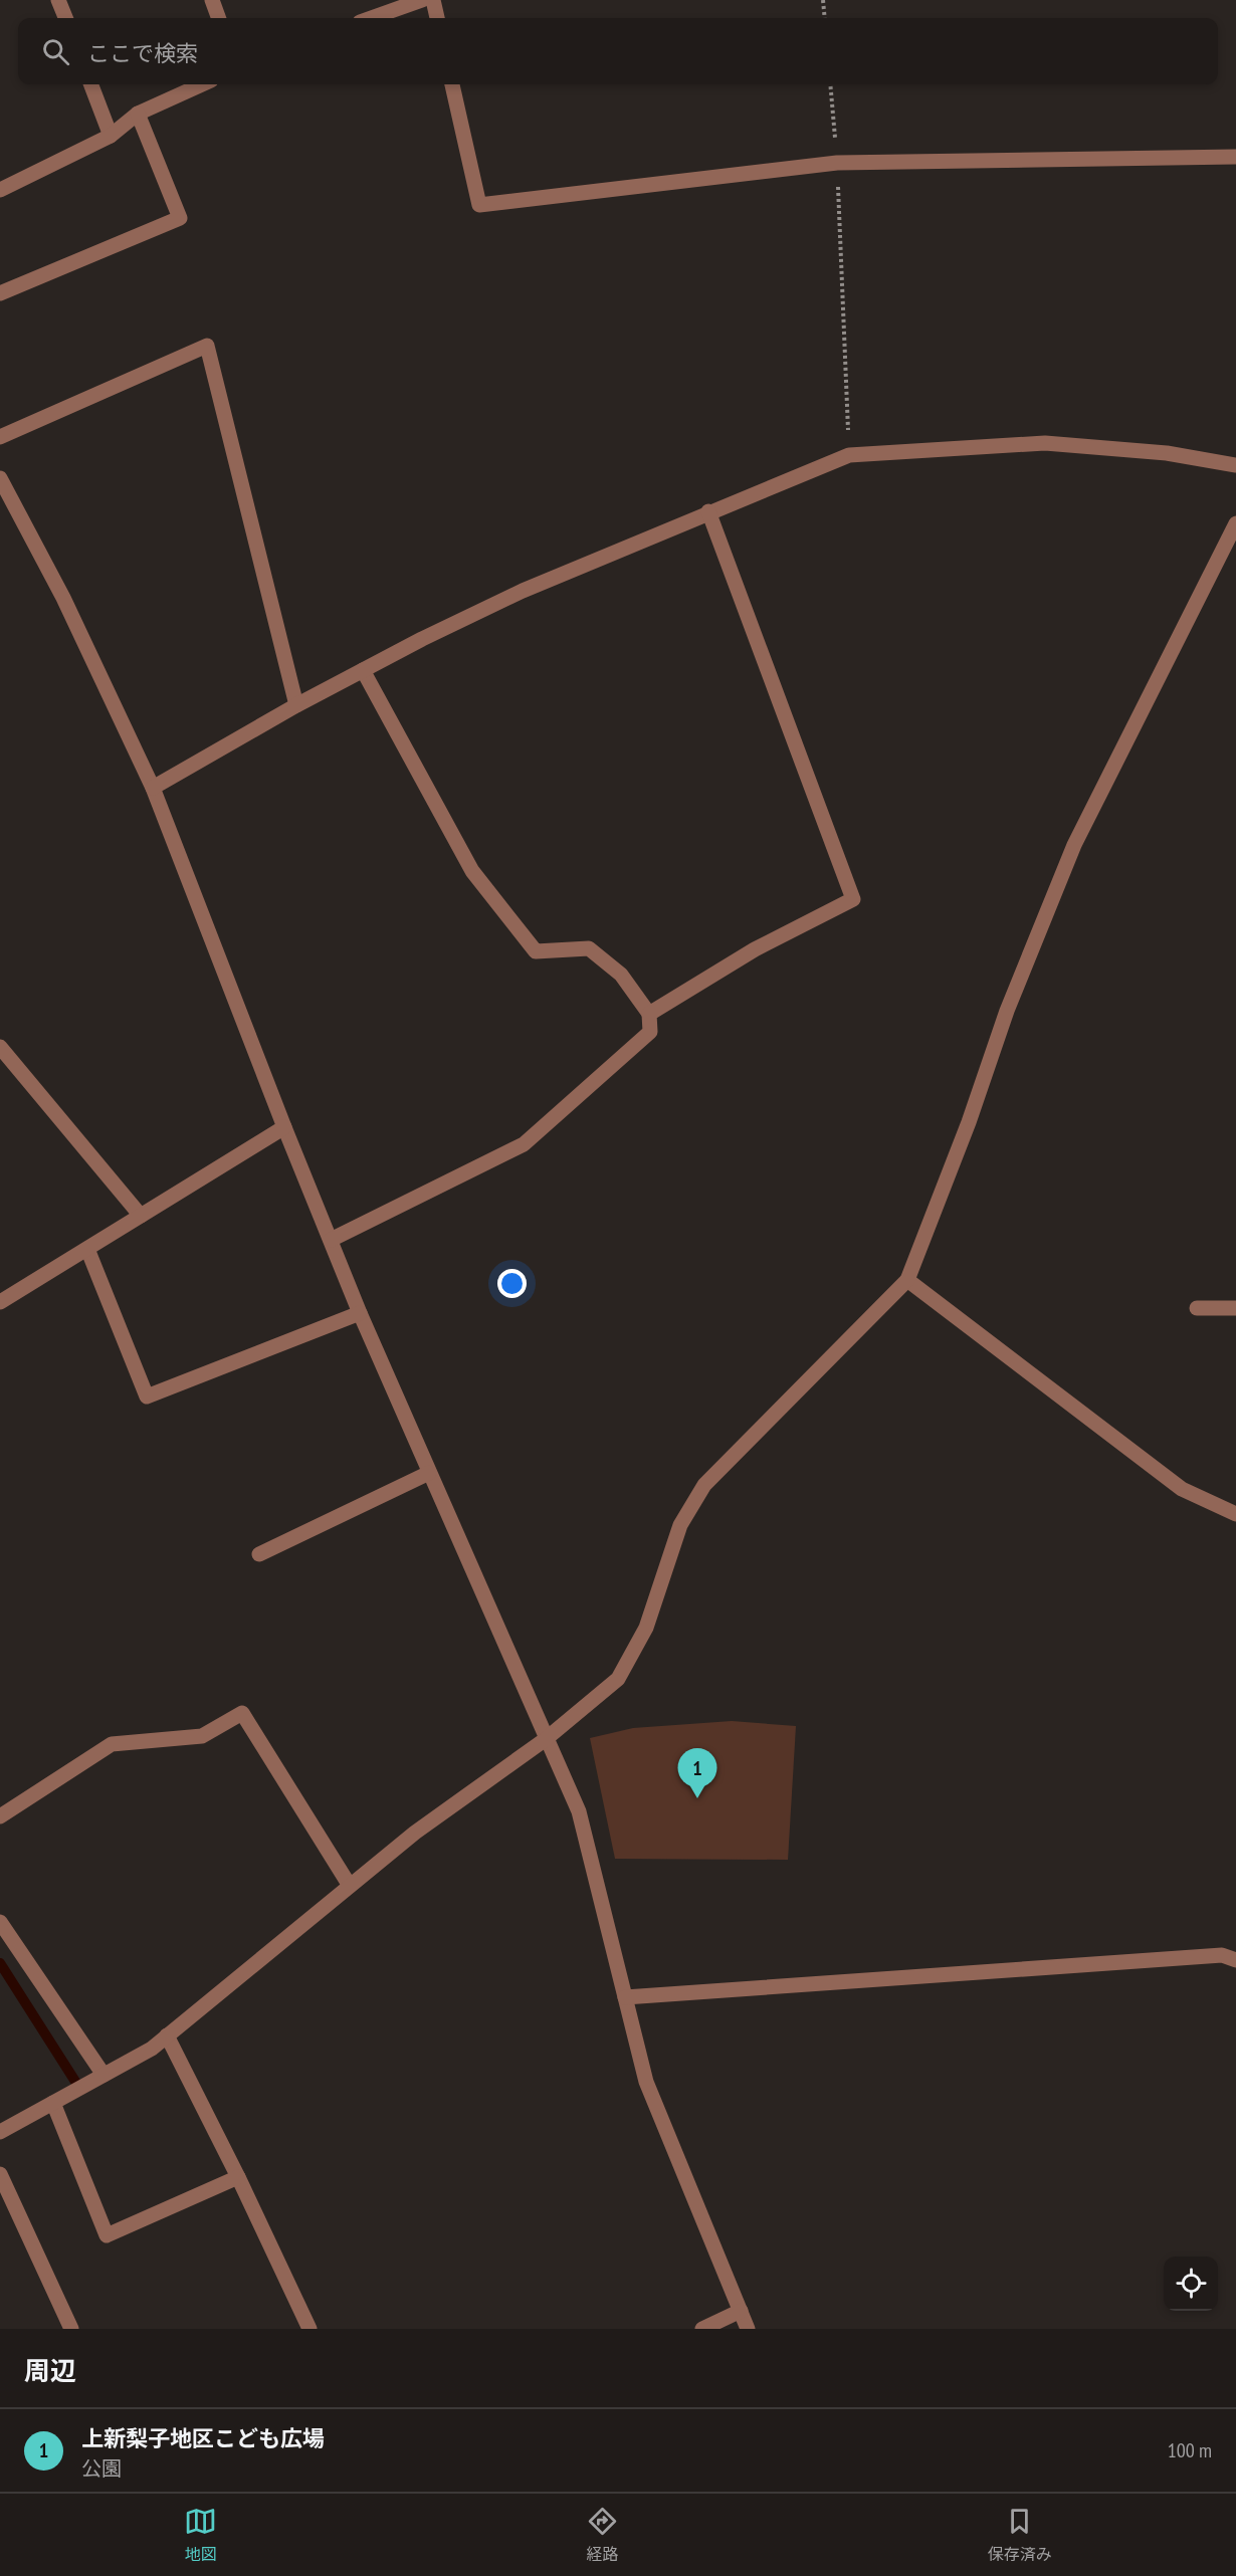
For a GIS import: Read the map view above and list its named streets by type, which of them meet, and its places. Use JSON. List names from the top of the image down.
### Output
{
  "page": {
    "search": "ここで検索",
    "pins": "1",
    "heading": "周辺",
    "list": [
      {
        "mark": "1",
        "name": "上新梨子地区こども広場",
        "note": "公園",
        "value": "100 m"
      }
    ],
    "nav": ["地図", "経路", "保存済み"]
  }
}
